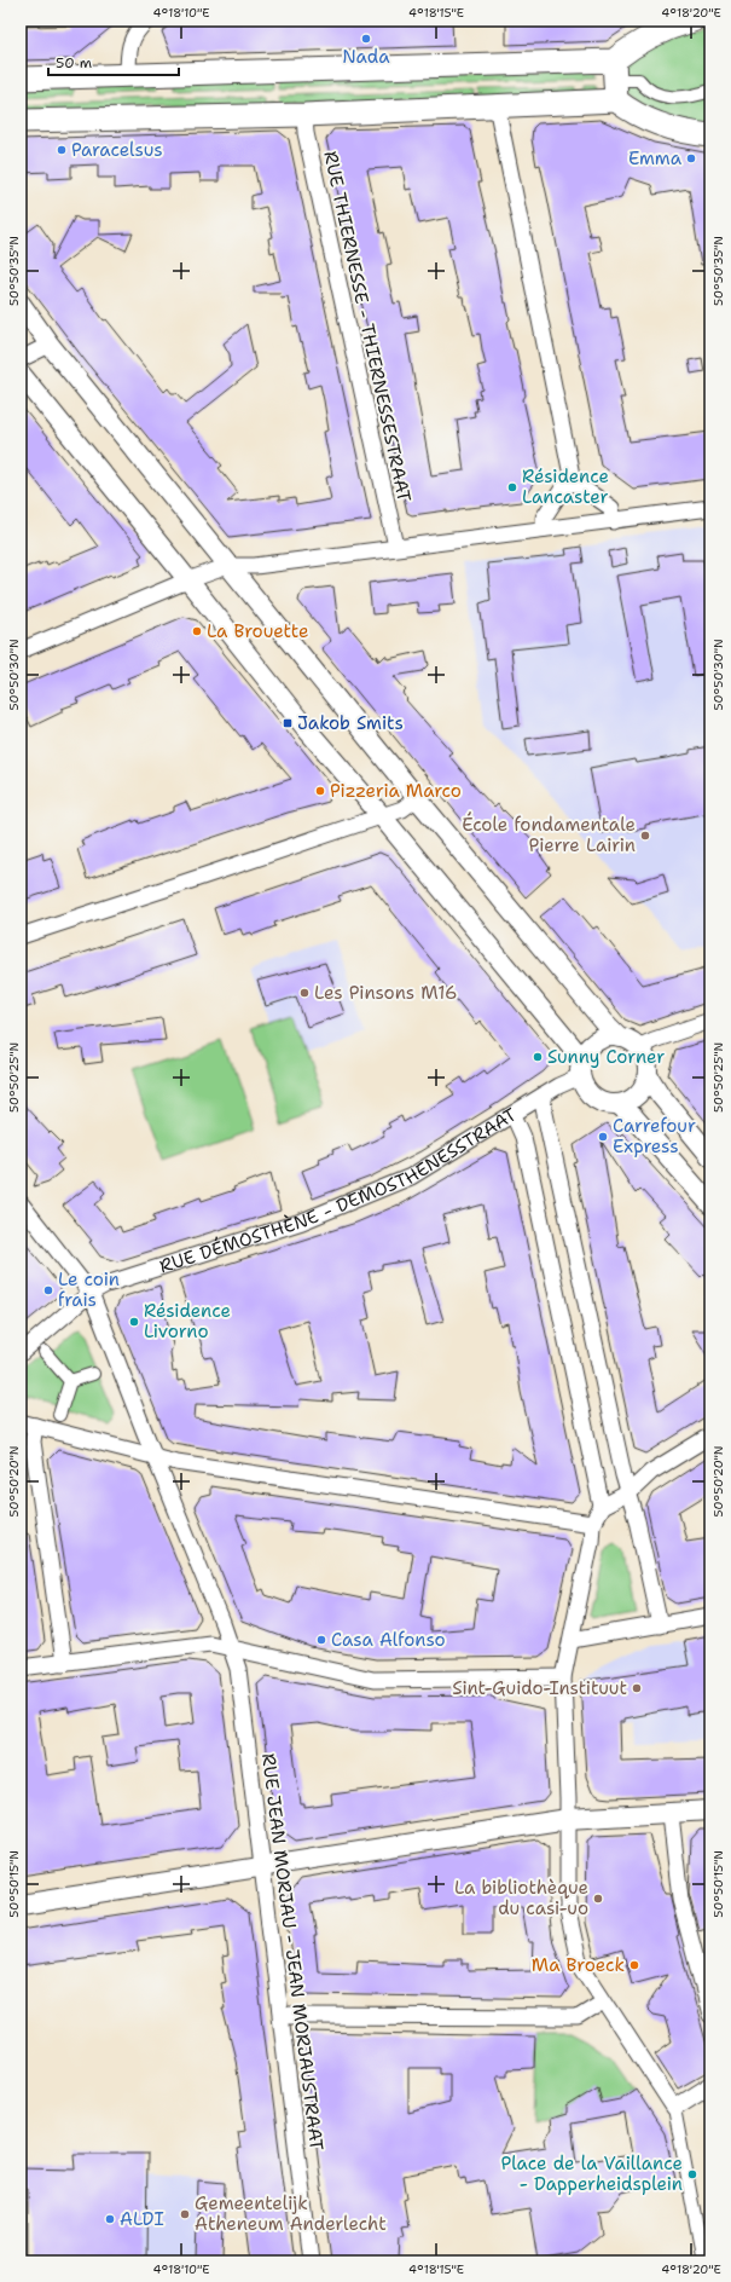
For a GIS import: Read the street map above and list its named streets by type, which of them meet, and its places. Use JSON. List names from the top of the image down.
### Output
{
  "streets": {
    "street": ["RUE THIERNESSE - THIERNESSESTRAAT", "RUE DÉMOSTHÈNE - DEMOSTHENESSTRAAT", "RUE JEAN MORJAU - JEAN MORJAUSTRAAT"]
  },
  "crossings": [
    ["RUE DÉMOSTHÈNE - DEMOSTHENESSTRAAT", "RUE JEAN MORJAU - JEAN MORJAUSTRAAT"]
  ],
  "places": {
    "other": [
      "Nada",
      "Paracelsus",
      "Emma",
      "Résidence Lancaster",
      "La Brouette",
      "Pizzeria Marco",
      "École fondamentale Pierre Lairin",
      "Les Pinsons M16",
      "Sunny Corner",
      "Carrefour Express",
      "Le coin frais",
      "Résidence Livorno",
      "Casa Alfonso",
      "Sint-Guido-Instituut",
      "La bibliothèque du casi-uo",
      "Ma Broeck",
      "Place de la Vaillance - Dapperheidsplein",
      "Gemeentelijk Atheneum Anderlecht",
      "ALDI"
    ],
    "transit": ["Jakob Smits"]
  },
  "scale_bar": "50 m",
  "coordinates": [
    "4°18'10\"E",
    "4°18'15\"E",
    "4°18'20\"E",
    "50°50'35\"N",
    "50°50'30\"N",
    "50°50'25\"N",
    "50°50'20\"N",
    "50°50'15\"N"
  ]
}
